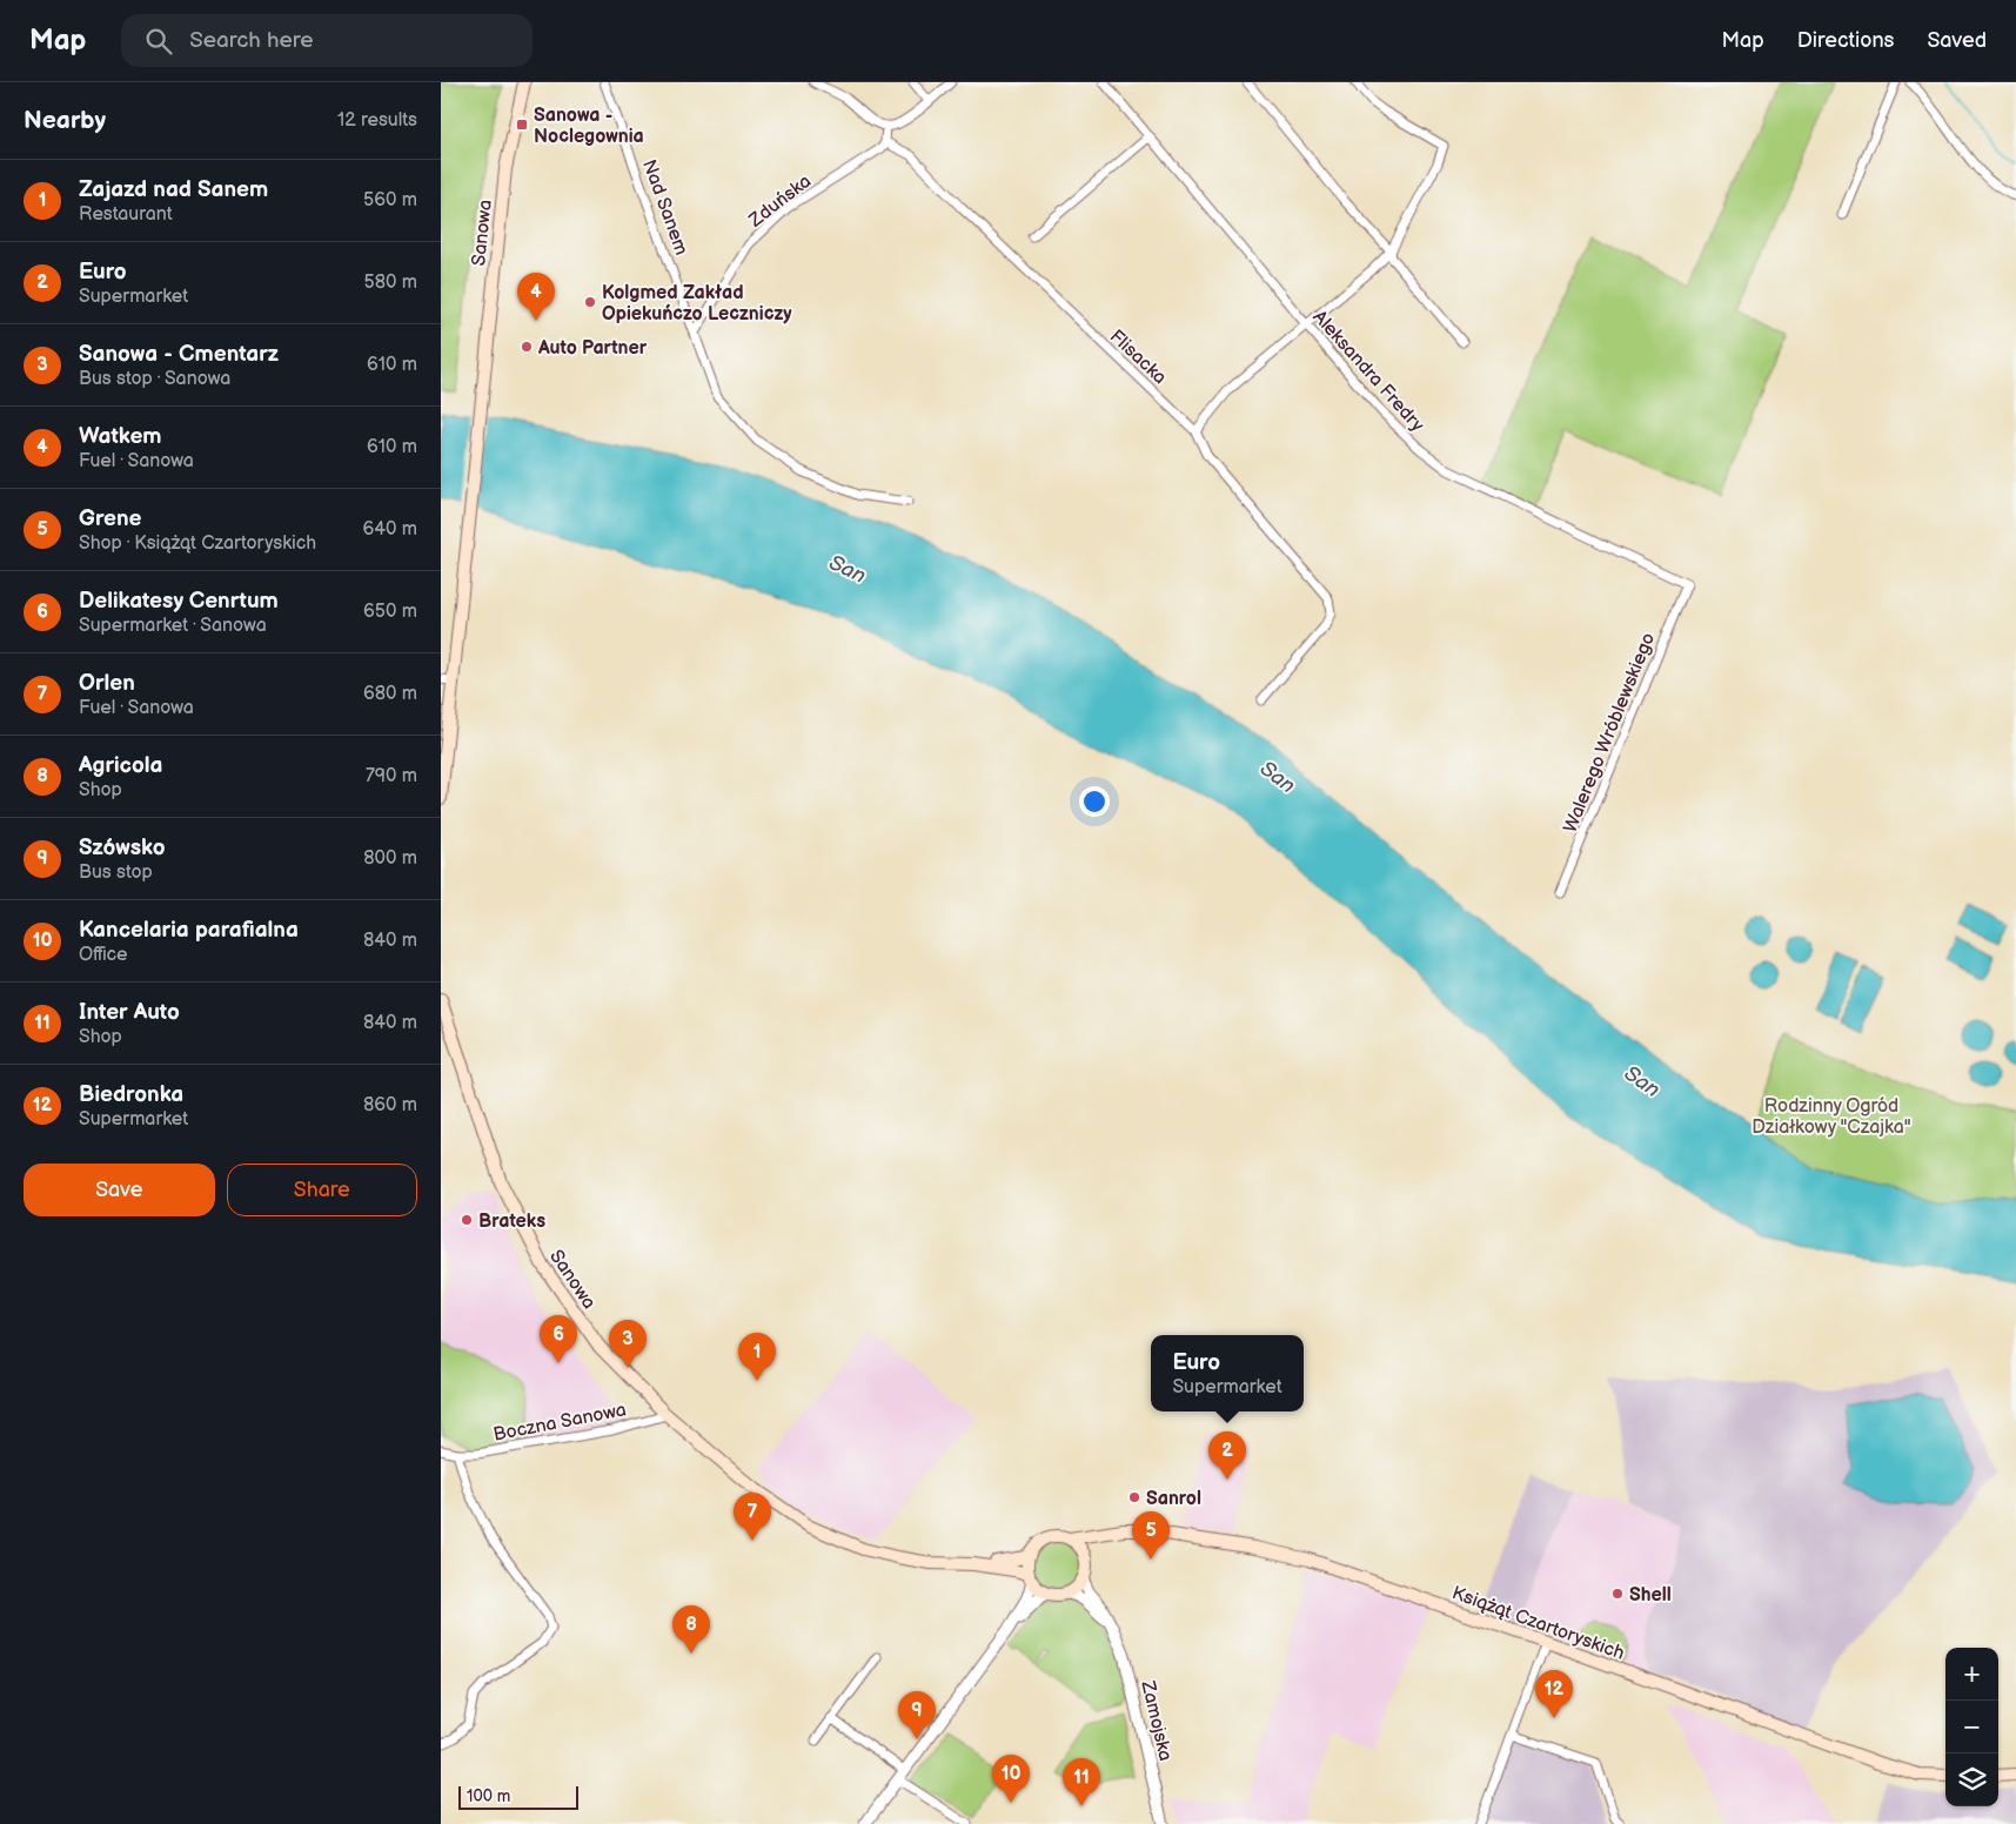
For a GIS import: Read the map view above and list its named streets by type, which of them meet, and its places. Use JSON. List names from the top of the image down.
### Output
{
  "streets": {
    "main road": ["Sanowa", "Książąt Czartoryskich"],
    "street": [
      "Zduńska",
      "Nad Sanem",
      "Flisacka",
      "Aleksandra Fredry",
      "Walerego Wróblewskiego",
      "Boczna Sanowa",
      "Zamojska"
    ]
  },
  "crossings": [
    ["Zduńska", "Nad Sanem"],
    ["Zduńska", "Flisacka"],
    ["Sanowa", "Boczna Sanowa"],
    ["Aleksandra Fredry", "Walerego Wróblewskiego"],
    ["Książąt Czartoryskich", "Zamojska"]
  ],
  "water": ["San"],
  "parks": ["Rodzinny Ogród Działkowy \"Czajka\""],
  "places": {
    "transit": ["Sanowa - Noclegownia"],
    "other": [
      "Kolgmed Zakład Opiekuńczo Leczniczy",
      "Auto Partner",
      "Brateks",
      "Sanrol",
      "Shell"
    ]
  },
  "scale_bar": "100 m",
  "page": {
    "header": "Map",
    "search": "Search here",
    "nav": ["Map", "Directions", "Saved"],
    "heading": ["Nearby", "12 results"],
    "list": [
      {
        "mark": "1",
        "name": "Zajazd nad Sanem",
        "note": "Restaurant",
        "value": "560 m"
      },
      {
        "mark": "2",
        "name": "Euro",
        "note": "Supermarket",
        "value": "580 m"
      },
      {
        "mark": "3",
        "name": "Sanowa - Cmentarz",
        "note": "Bus stop · Sanowa",
        "value": "610 m"
      },
      {
        "mark": "4",
        "name": "Watkem",
        "note": "Fuel · Sanowa",
        "value": "610 m"
      },
      {
        "mark": "5",
        "name": "Grene",
        "note": "Shop · Książąt Czartoryskich",
        "value": "640 m"
      },
      {
        "mark": "6",
        "name": "Delikatesy Cenrtum",
        "note": "Supermarket · Sanowa",
        "value": "650 m"
      },
      {
        "mark": "7",
        "name": "Orlen",
        "note": "Fuel · Sanowa",
        "value": "680 m"
      },
      {
        "mark": "8",
        "name": "Agricola",
        "note": "Shop",
        "value": "790 m"
      },
      {
        "mark": "9",
        "name": "Szówsko",
        "note": "Bus stop",
        "value": "800 m"
      },
      {
        "mark": "10",
        "name": "Kancelaria parafialna",
        "note": "Office",
        "value": "840 m"
      },
      {
        "mark": "11",
        "name": "Inter Auto",
        "note": "Shop",
        "value": "840 m"
      },
      {
        "mark": "12",
        "name": "Biedronka",
        "note": "Supermarket",
        "value": "860 m"
      }
    ],
    "pins": [
      "4",
      "6",
      "3",
      "1",
      "2",
      "7",
      "5",
      "8",
      "12",
      "9",
      "10",
      "11"
    ],
    "buttons": ["Save", "Share"],
    "popup": ["Euro", "Supermarket"],
    "map_buttons": ["+", "−"],
    "scale": "100 m"
  }
}
